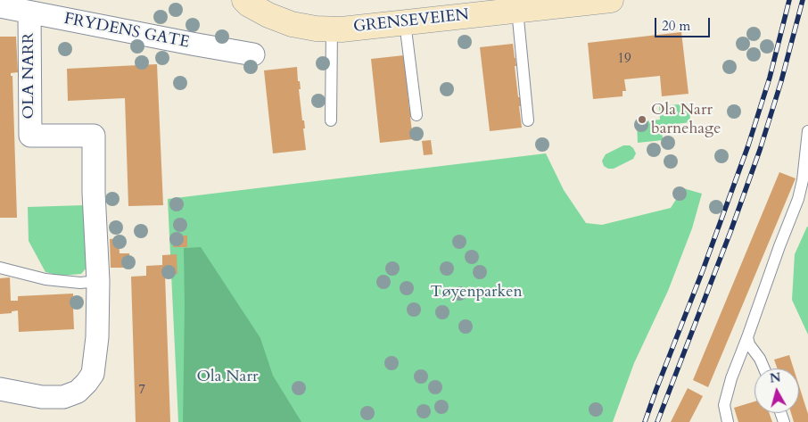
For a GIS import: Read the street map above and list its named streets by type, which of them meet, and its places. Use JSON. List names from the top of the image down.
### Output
{
  "streets": {
    "main road": ["GRENSEVEIEN"],
    "street": ["FRYDENS GATE", "OLA NARR"]
  },
  "crossings": [
    ["FRYDENS GATE", "OLA NARR"]
  ],
  "parks": ["Tøyenparken", "Ola Narr"],
  "places": ["Ola Narr barnehage"],
  "house_numbers": ["19", "7"],
  "scale_bar": "20 m",
  "north": "top"
}
